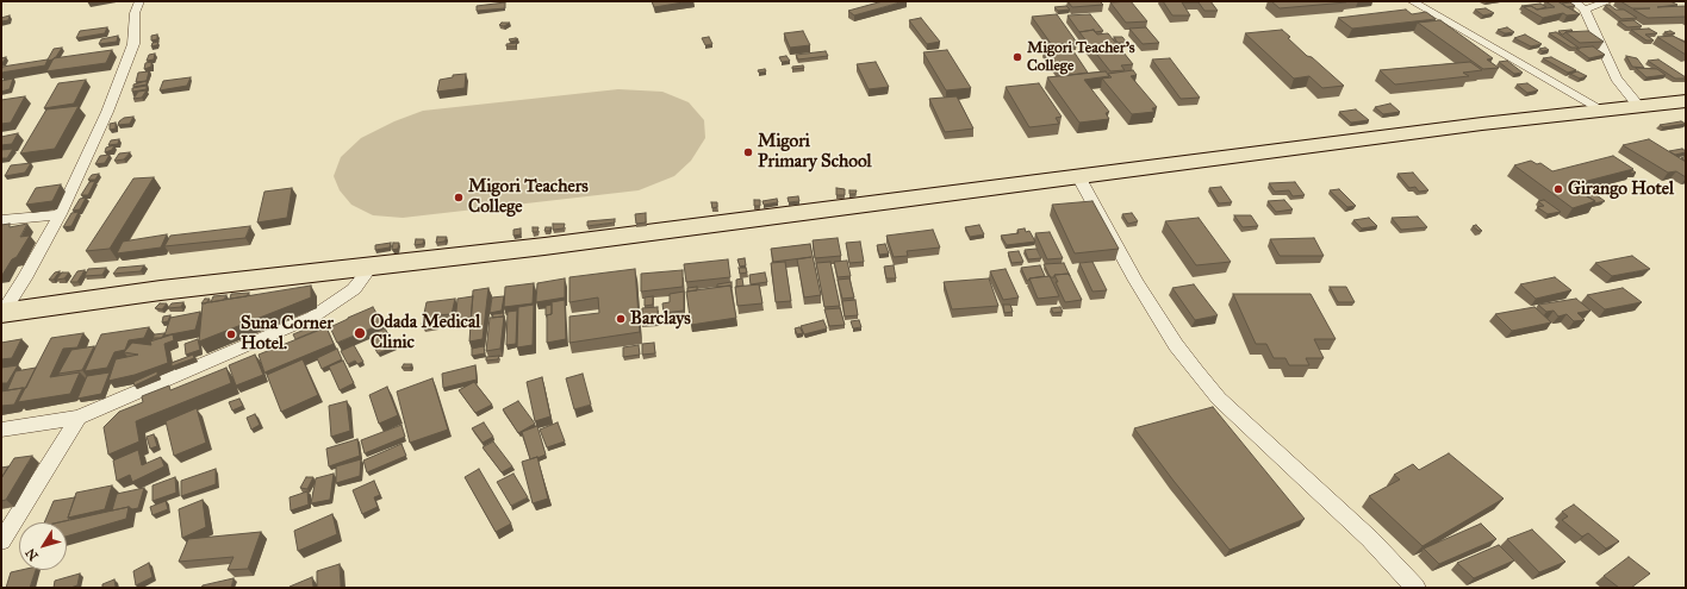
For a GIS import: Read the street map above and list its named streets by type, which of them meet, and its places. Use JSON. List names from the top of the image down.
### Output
{
  "places": [
    "Migori Teacher's College",
    "Migori Primary School",
    "Girango Hotel",
    "Migori Teachers College",
    "Barclays",
    "Odada Medical Clinic",
    "Suna Corner Hotel."
  ],
  "north": "bottom left"
}
